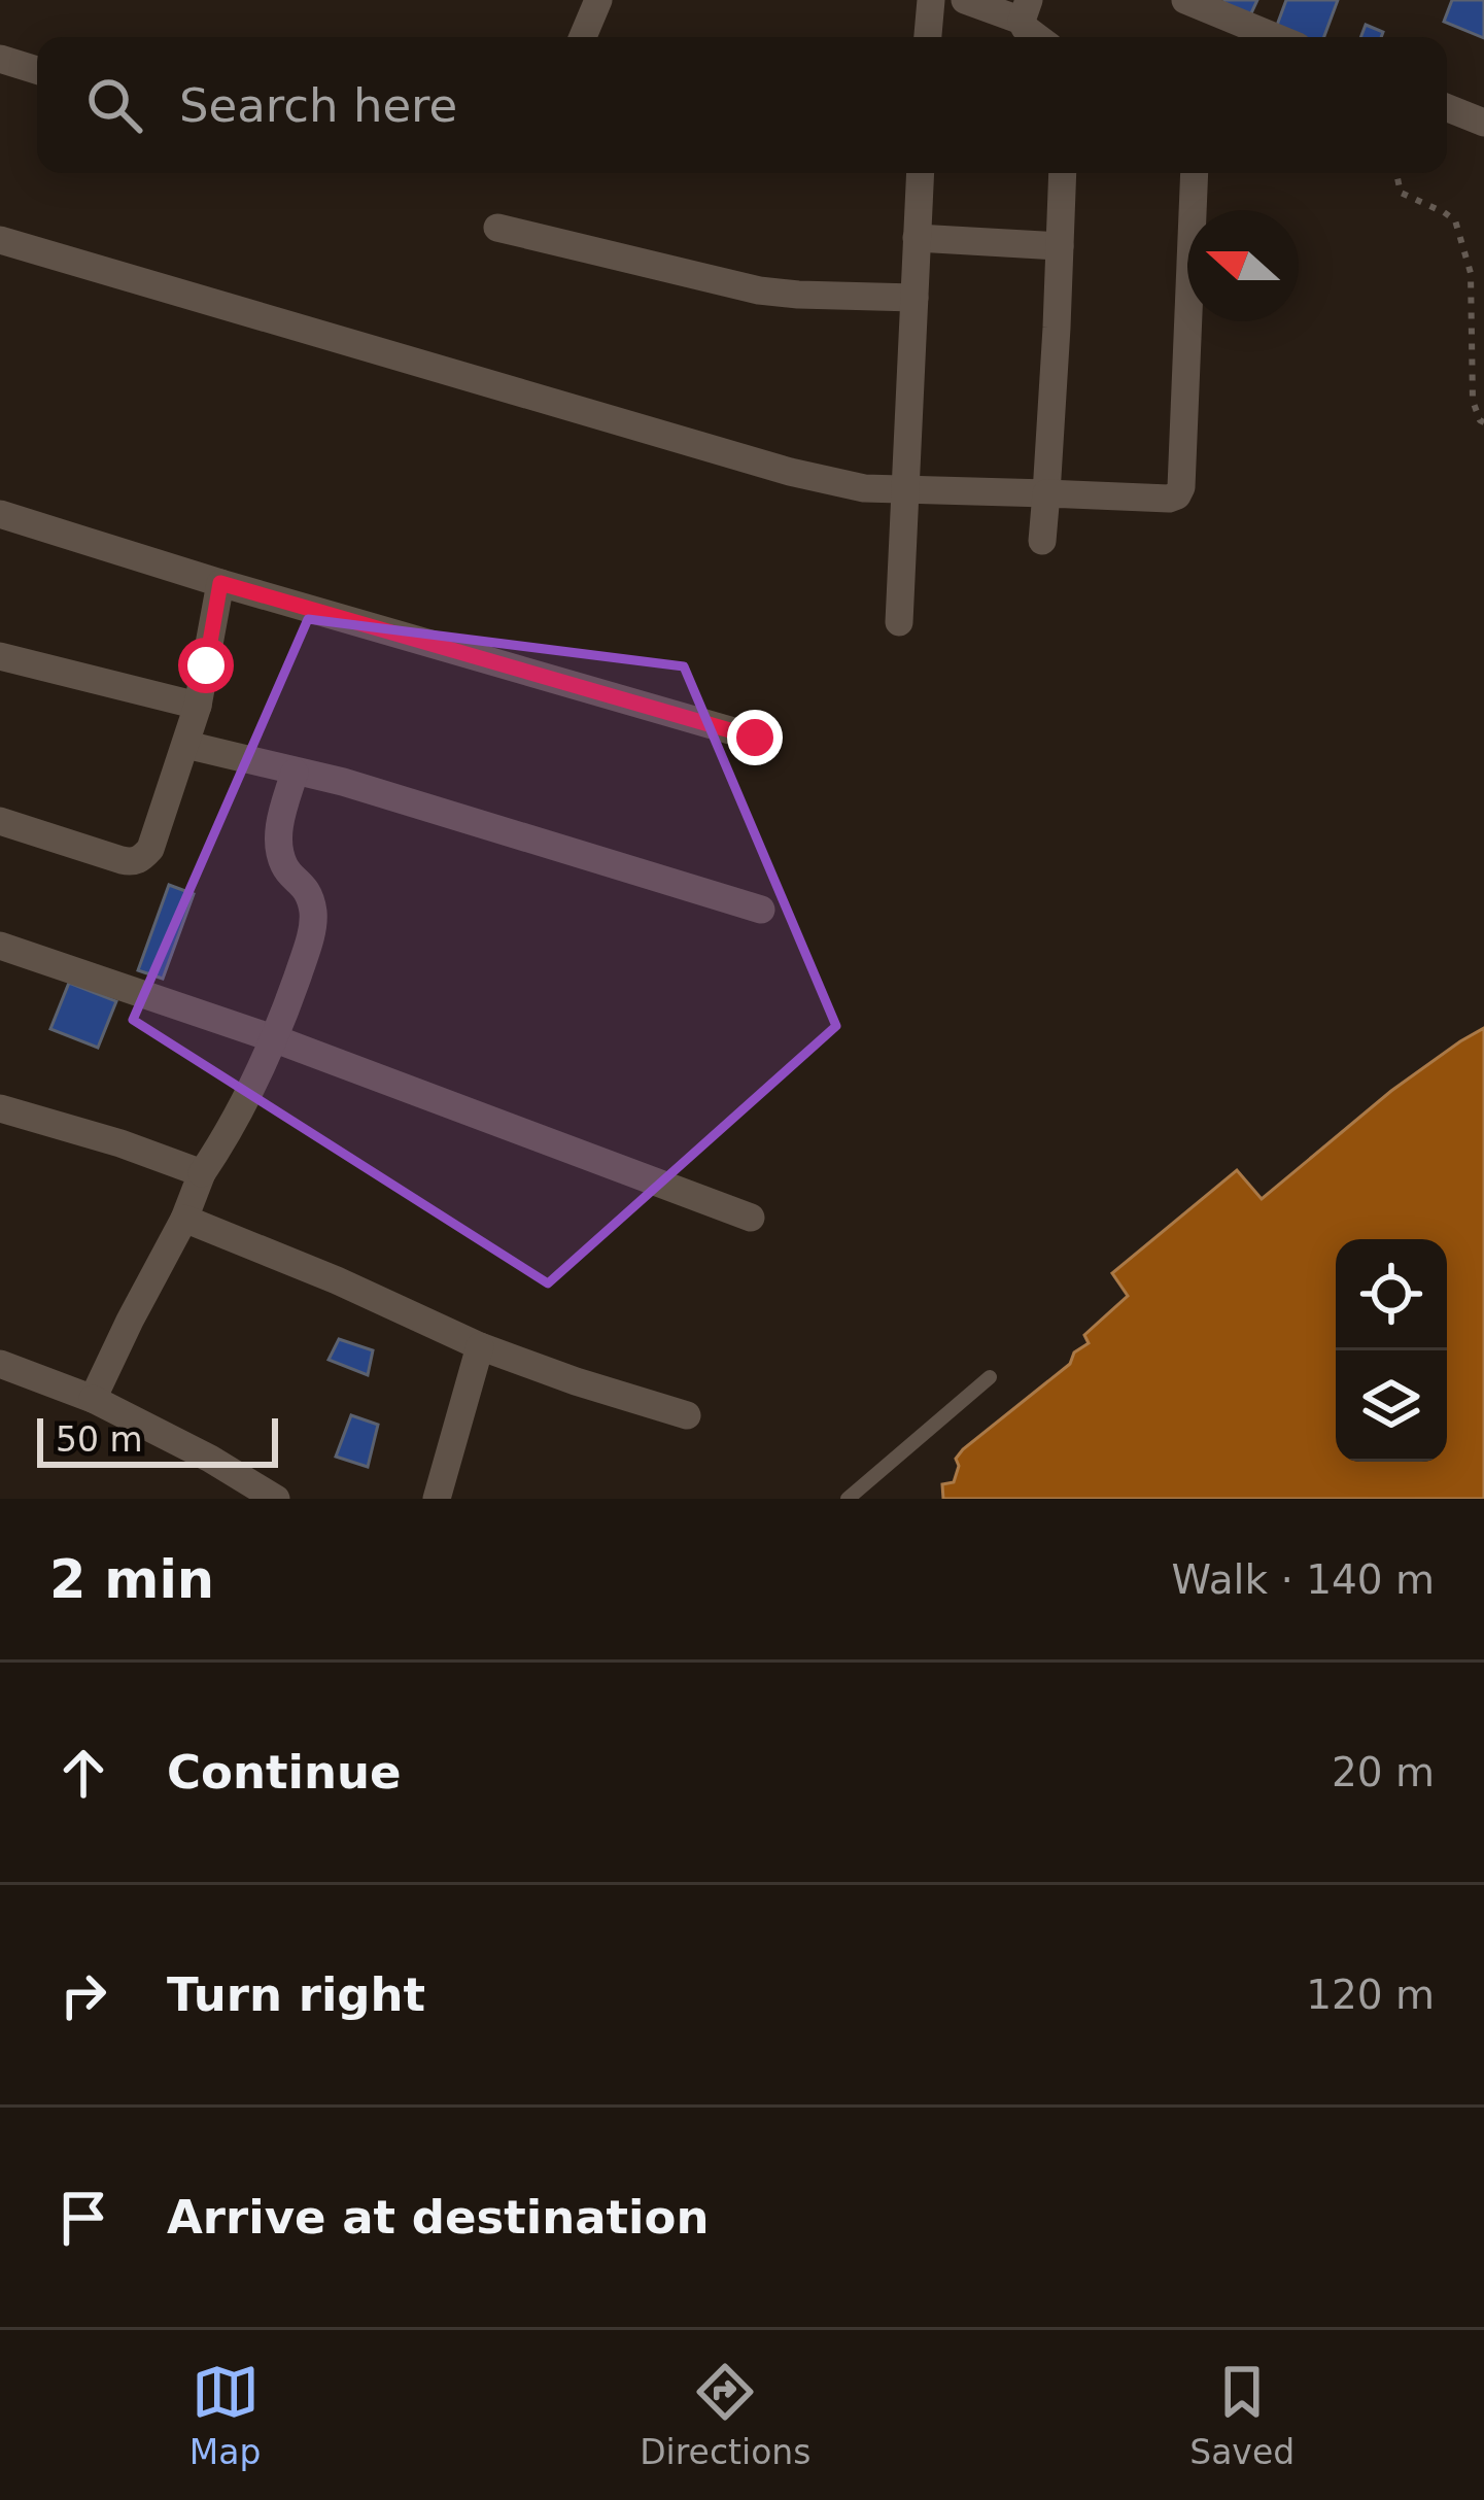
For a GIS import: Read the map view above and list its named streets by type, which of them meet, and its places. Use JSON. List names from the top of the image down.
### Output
{
  "scale_bar": "50 m",
  "north": "left",
  "page": {
    "search": "Search here",
    "scale": "50 m",
    "heading": ["2 min", "Walk · 140 m"],
    "list": [
      ["Continue", "20 m"],
      ["Turn right", "120 m"],
      "Arrive at destination"
    ],
    "nav": ["Map", "Directions", "Saved"]
  }
}
